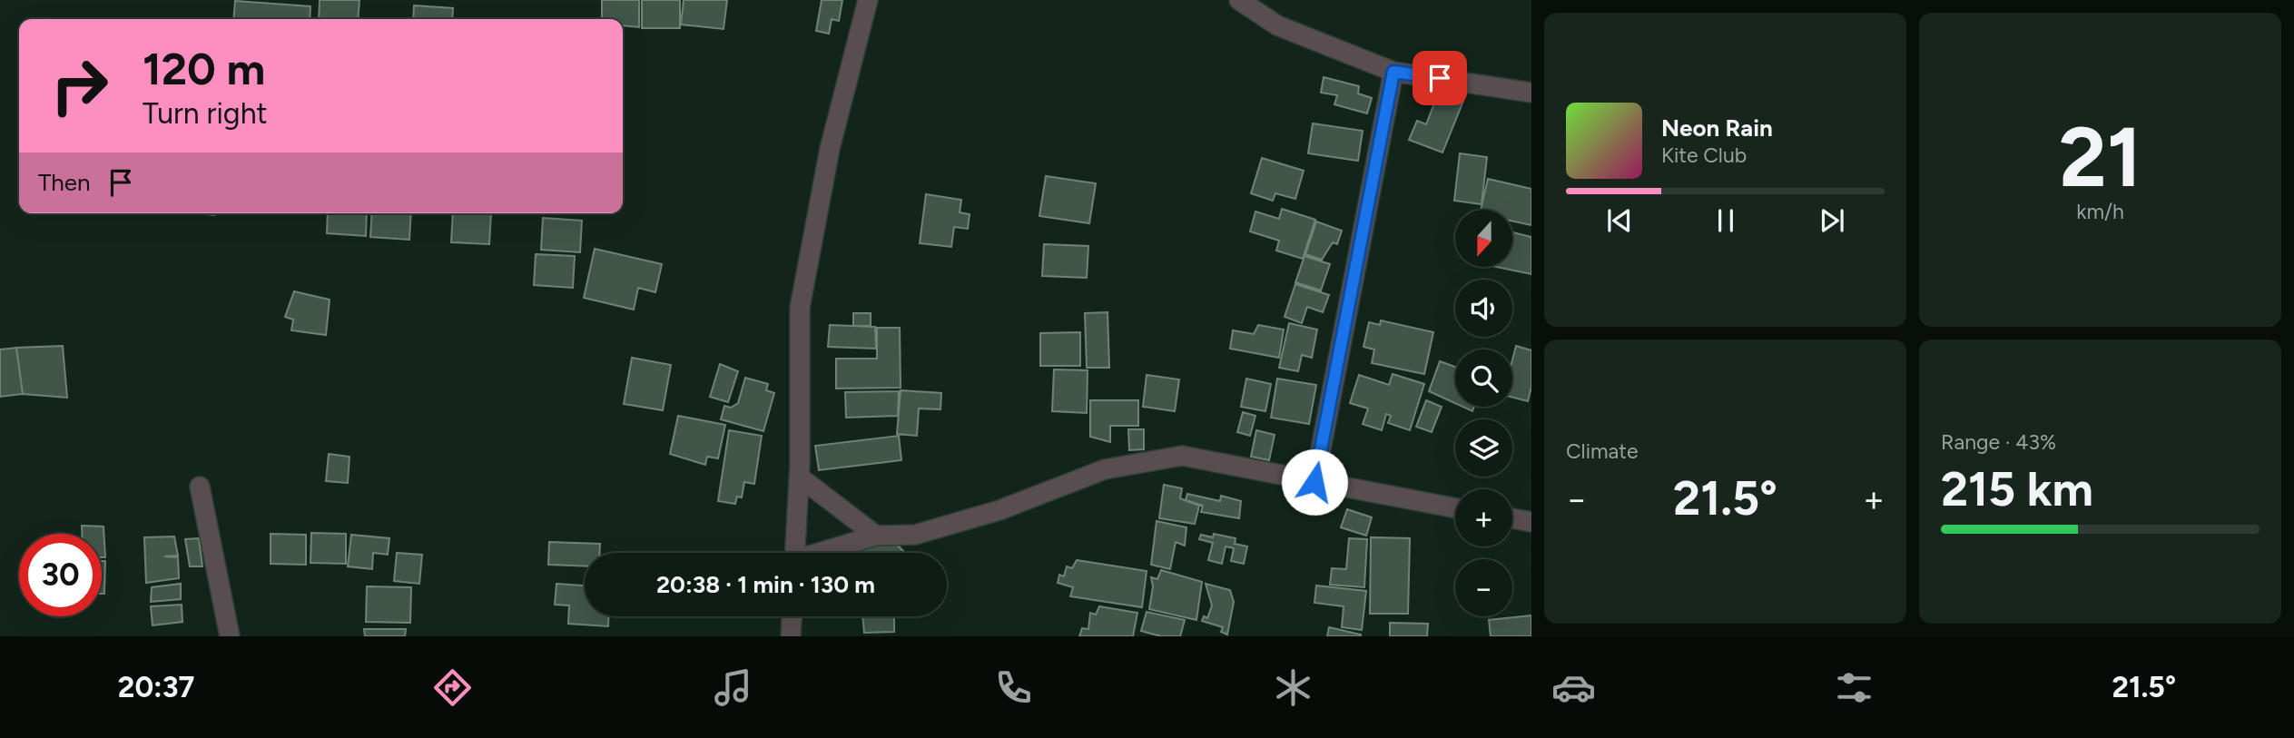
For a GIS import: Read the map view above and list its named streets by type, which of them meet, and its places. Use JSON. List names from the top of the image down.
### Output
{
  "north": "bottom",
  "page": {
    "tile": [
      ["21", "km/h"],
      "Climate",
      ["Range · 43%", "215 km"]
    ],
    "turn": ["120 m", "Turn right"],
    "song": ["Neon Rain", "Kite Club"],
    "then": "Then",
    "map_buttons": ["+", "−"],
    "heat": ["−", "21.5°", "+"],
    "limit": "30",
    "trip": "20:38 · 1 min · 130 m",
    "tabs": ["20:37", "21.5°"]
  }
}
